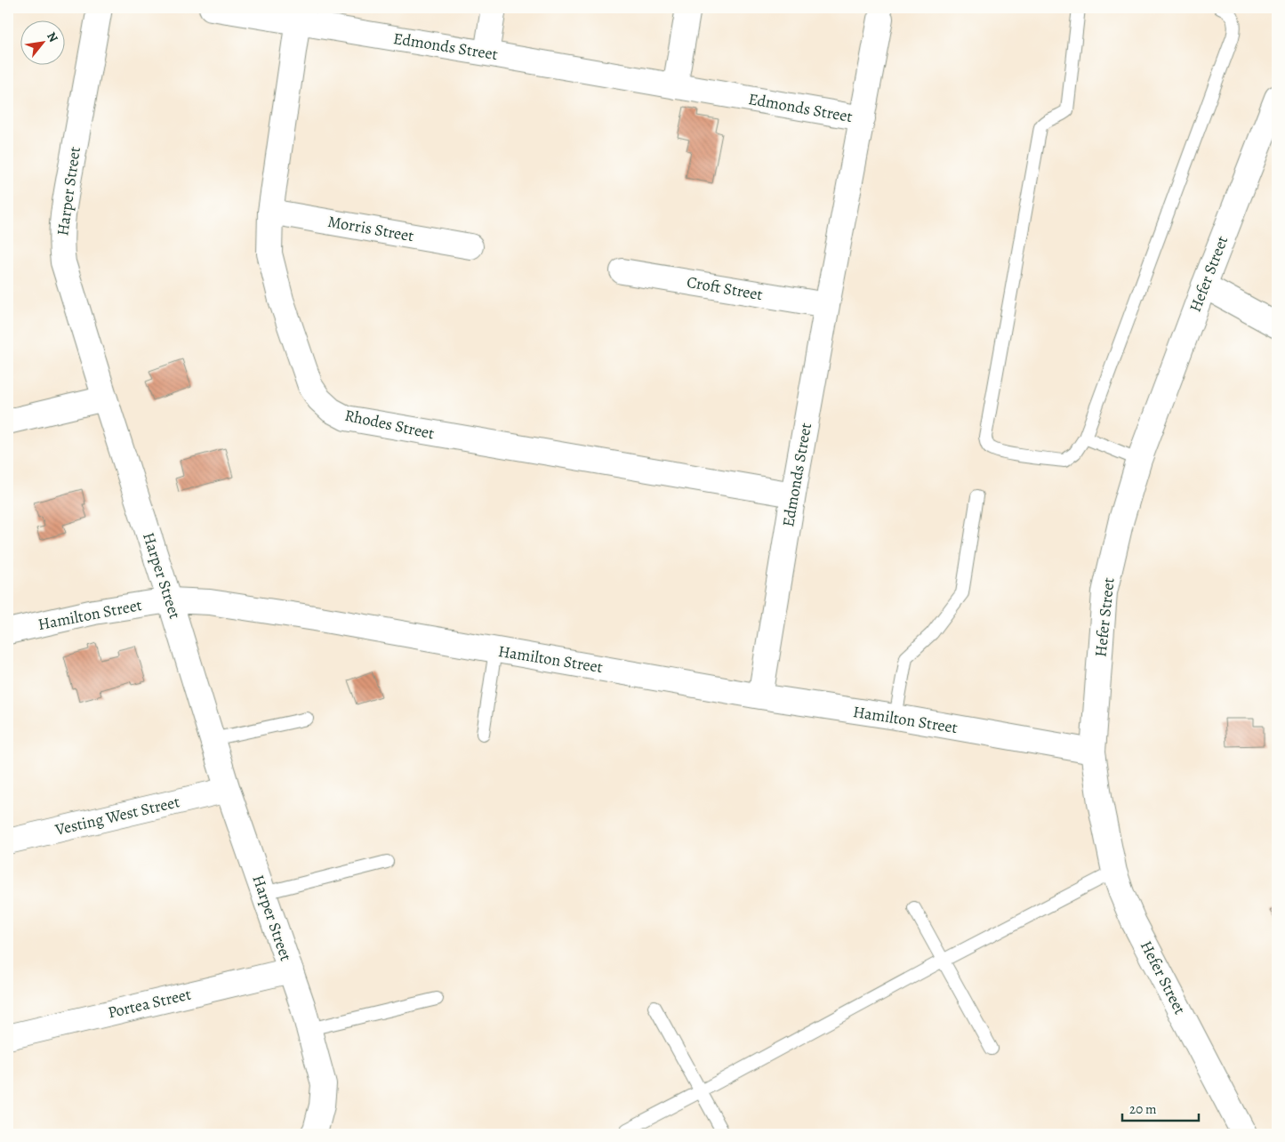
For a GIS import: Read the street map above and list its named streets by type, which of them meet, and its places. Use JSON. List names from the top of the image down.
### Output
{
  "streets": {
    "street": [
      "Edmonds Street",
      "Harper Street",
      "Morris Street",
      "Hefer Street",
      "Croft Street",
      "Rhodes Street",
      "Hamilton Street",
      "Vesting West Street",
      "Portea Street"
    ]
  },
  "crossings": [
    ["Edmonds Street", "Croft Street"],
    ["Edmonds Street", "Rhodes Street"],
    ["Edmonds Street", "Hamilton Street"],
    ["Harper Street", "Hamilton Street"],
    ["Harper Street", "Vesting West Street"],
    ["Harper Street", "Portea Street"],
    ["Morris Street", "Rhodes Street"],
    ["Hefer Street", "Hamilton Street"]
  ],
  "scale_bar": "20 m",
  "north": "top right"
}
